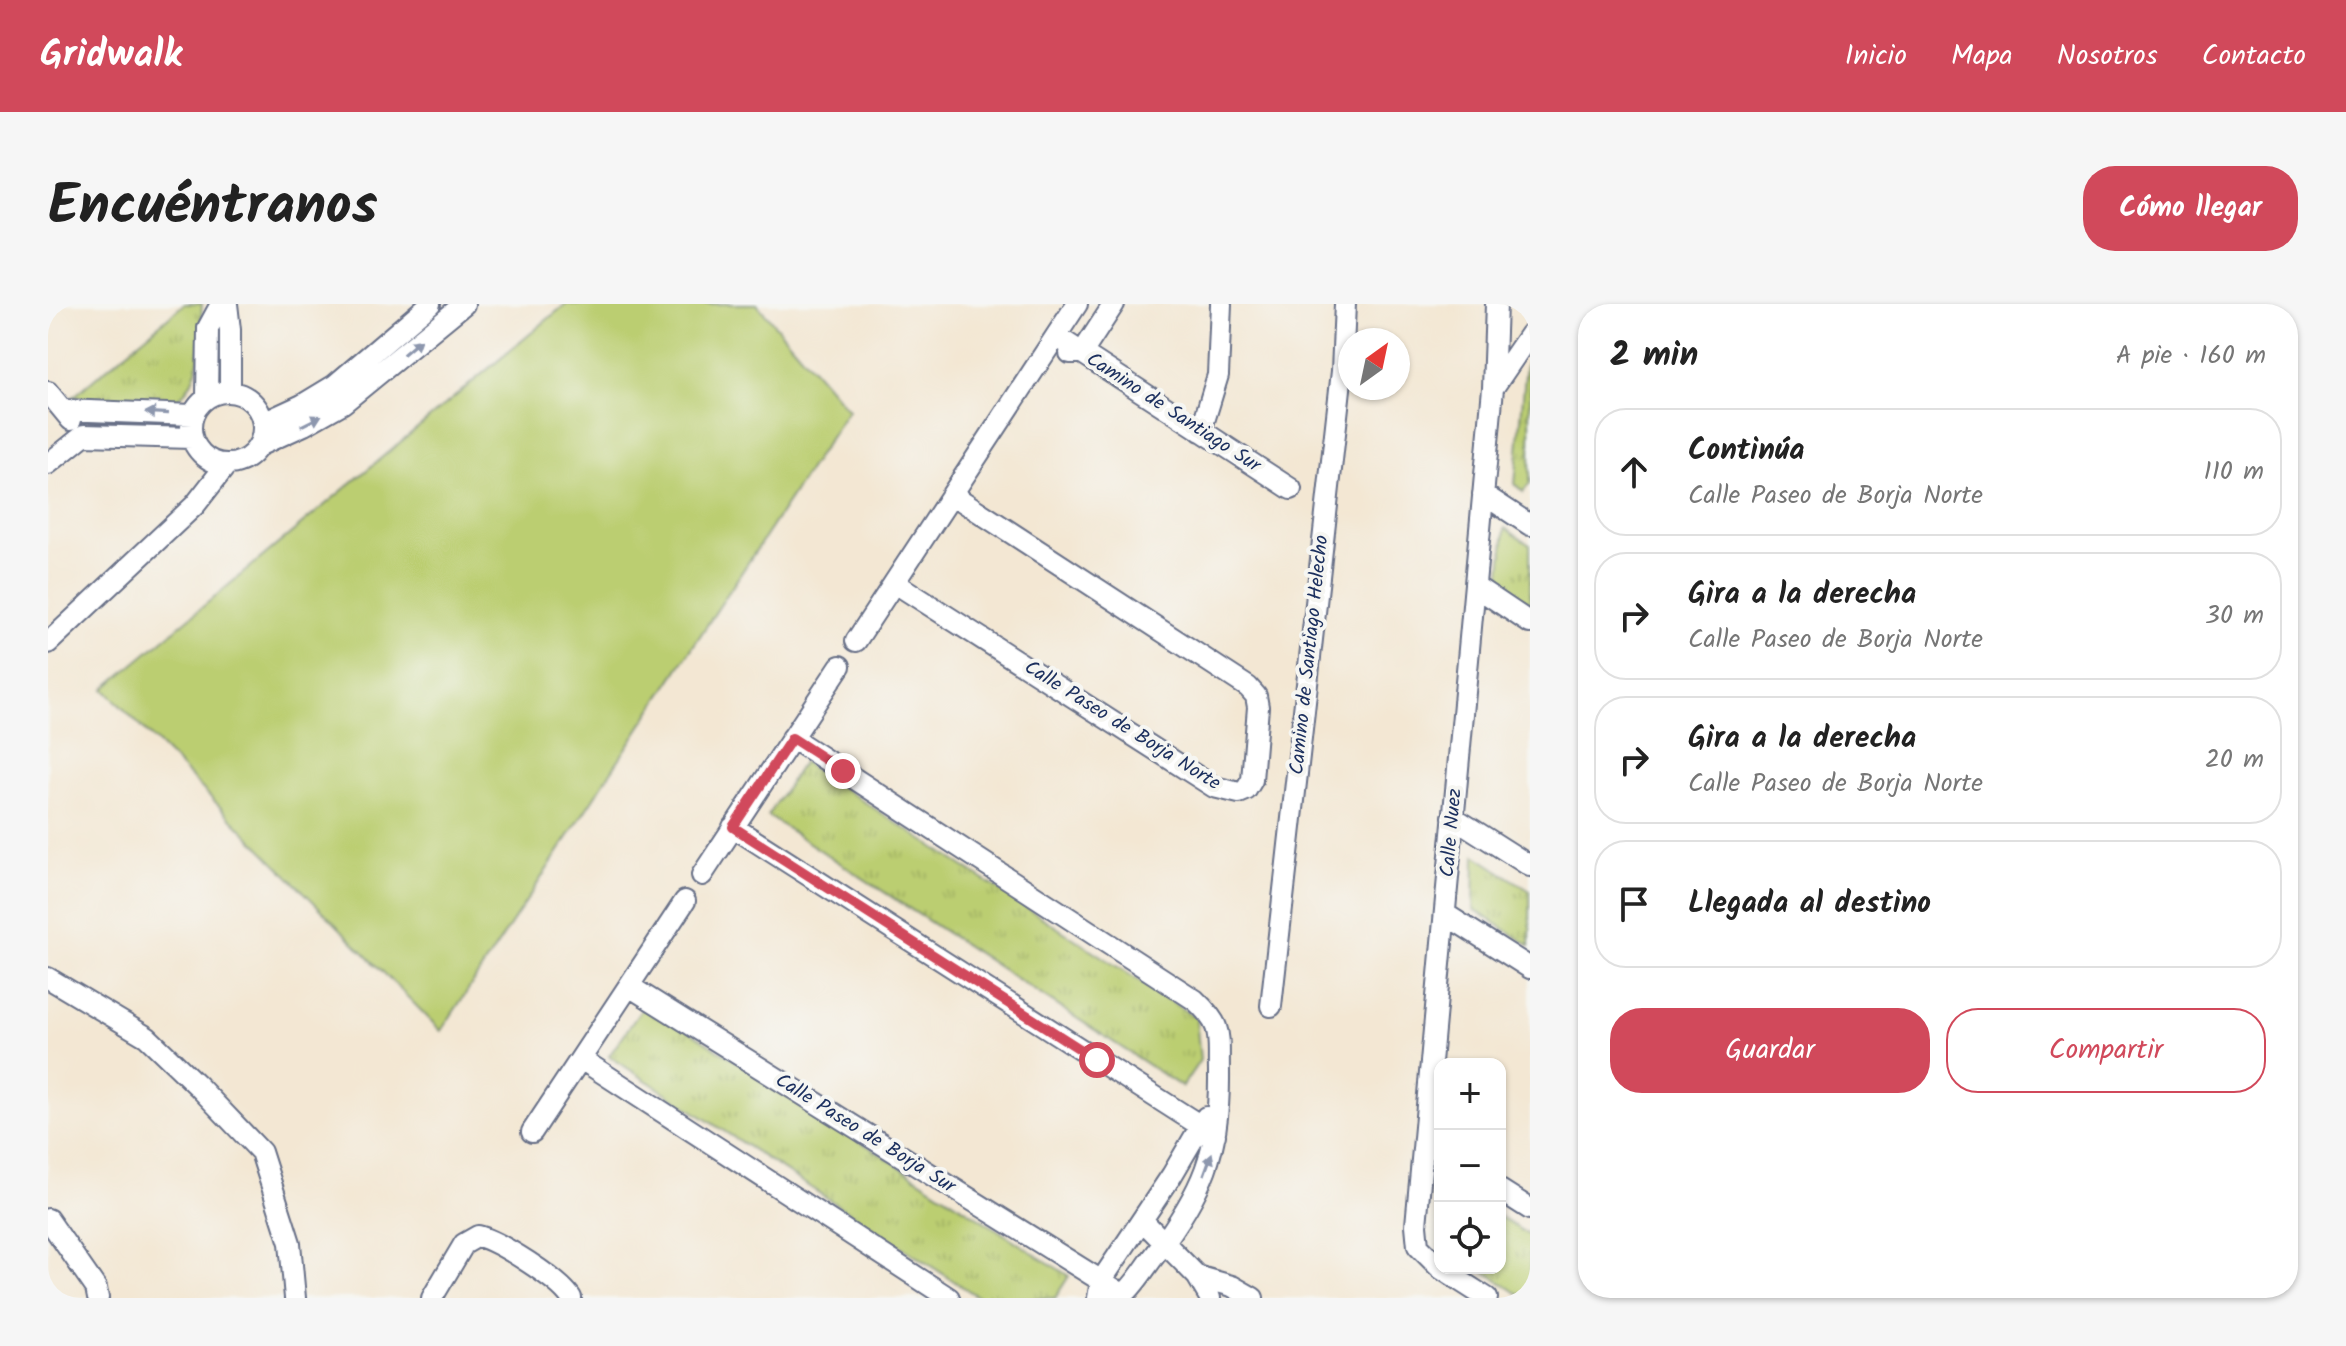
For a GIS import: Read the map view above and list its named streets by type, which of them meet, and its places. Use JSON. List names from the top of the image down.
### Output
{
  "streets": {
    "street": [
      "Camino de Santiago Sur",
      "Camino de Santiago Helecho",
      "Calle Paseo de Borja Norte",
      "Calle Nuez",
      "Calle Paseo de Borja Sur"
    ]
  },
  "north": "top right",
  "page": {
    "header": "Gridwalk",
    "nav": [
      "Inicio",
      "Mapa",
      "Nosotros",
      "Contacto"
    ],
    "title": "Encuéntranos",
    "buttons": [
      "Cómo llegar",
      ["Guardar", "Compartir"]
    ],
    "heading": ["2 min", "A pie · 160 m"],
    "list": [
      ["Continúa", "Calle Paseo de Borja Norte", "110 m"],
      ["Gira a la derecha", "Calle Paseo de Borja Norte", "30 m"],
      ["Gira a la derecha", "Calle Paseo de Borja Norte", "20 m"],
      "Llegada al destino"
    ],
    "map_buttons": ["+", "−"]
  }
}
